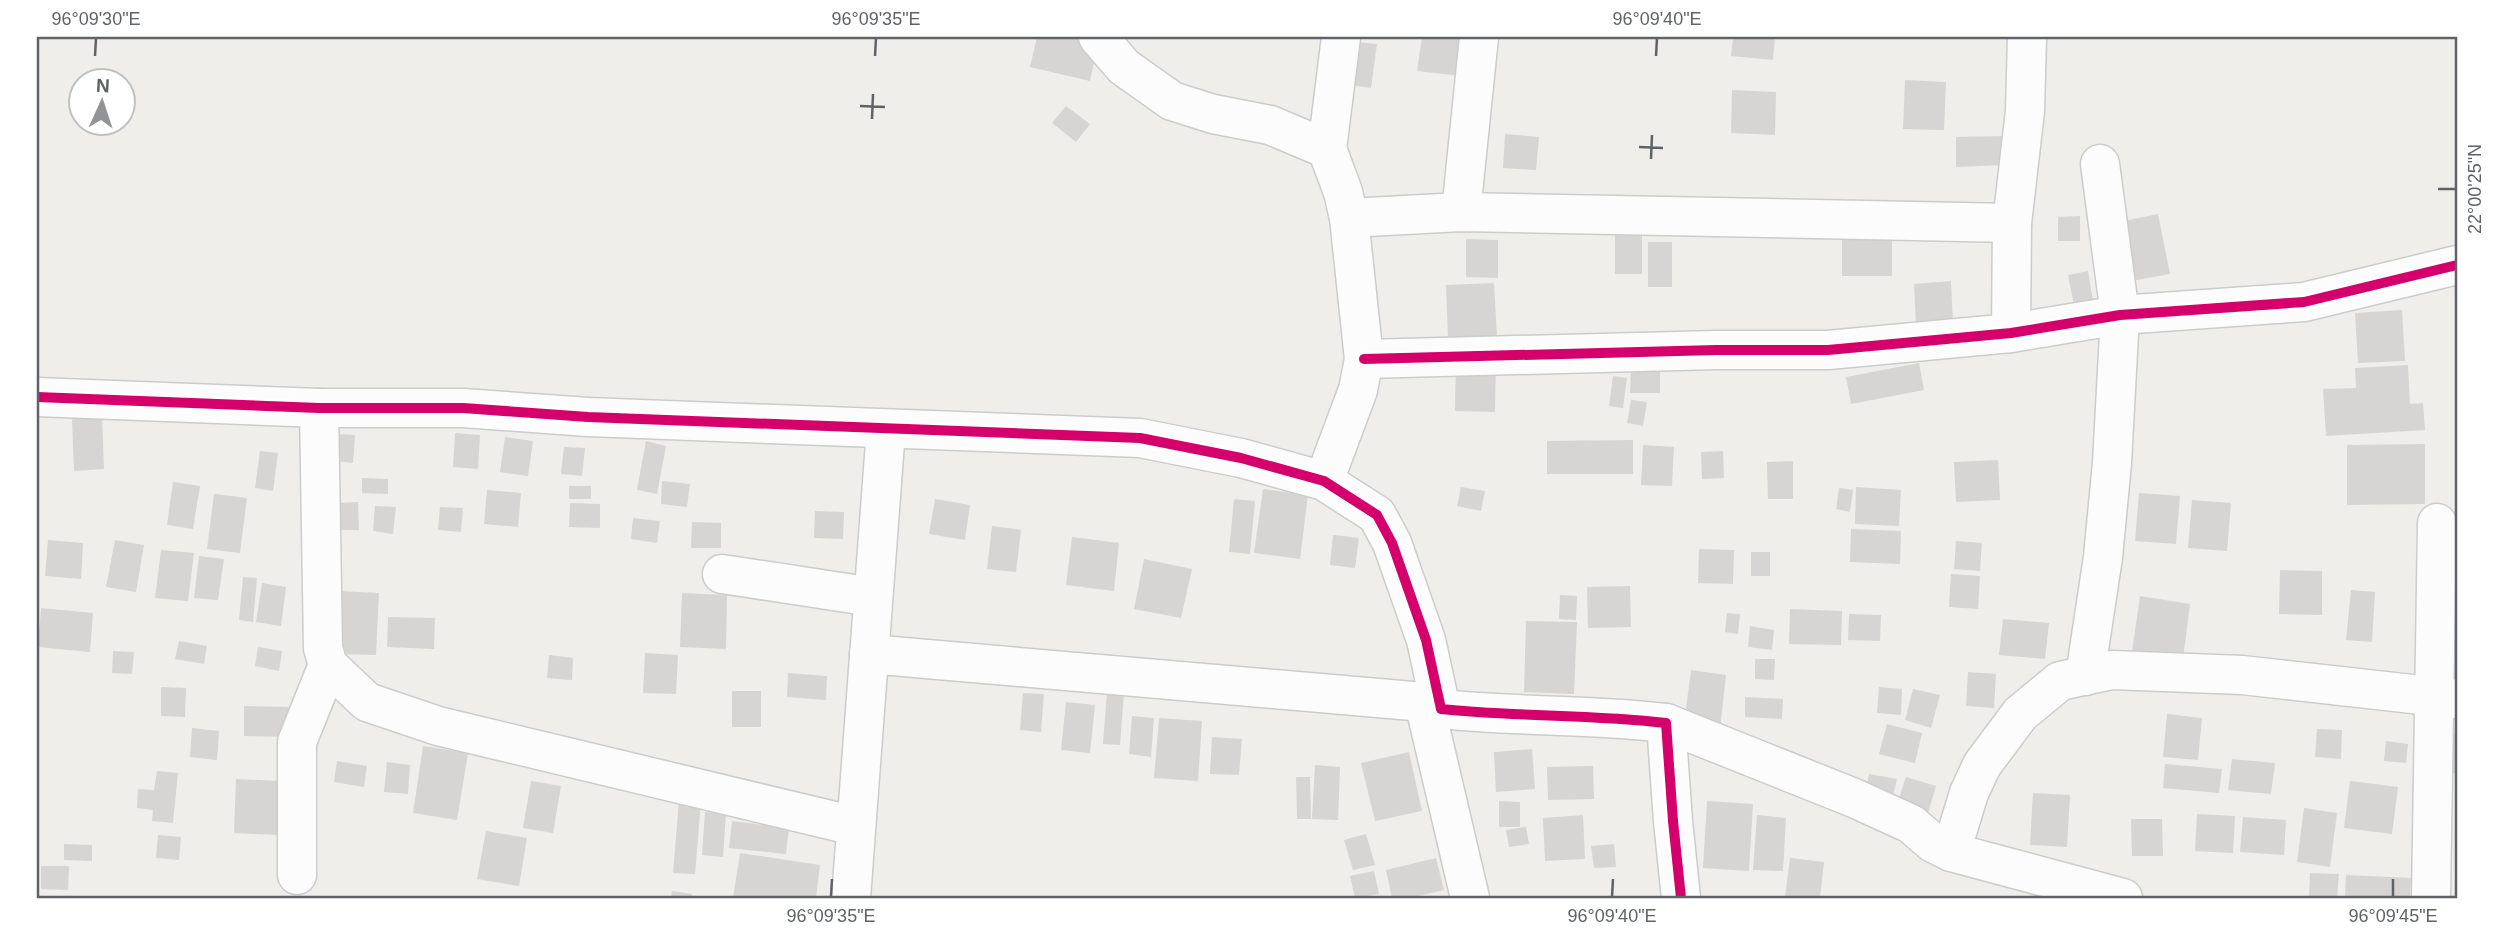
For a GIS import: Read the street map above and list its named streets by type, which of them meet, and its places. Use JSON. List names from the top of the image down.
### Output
{
  "north": "top",
  "coordinates": [
    "96°09'30\"E",
    "96°09'35\"E",
    "96°09'40\"E",
    "22°00'25\"N",
    "96°09'45\"E"
  ]
}
